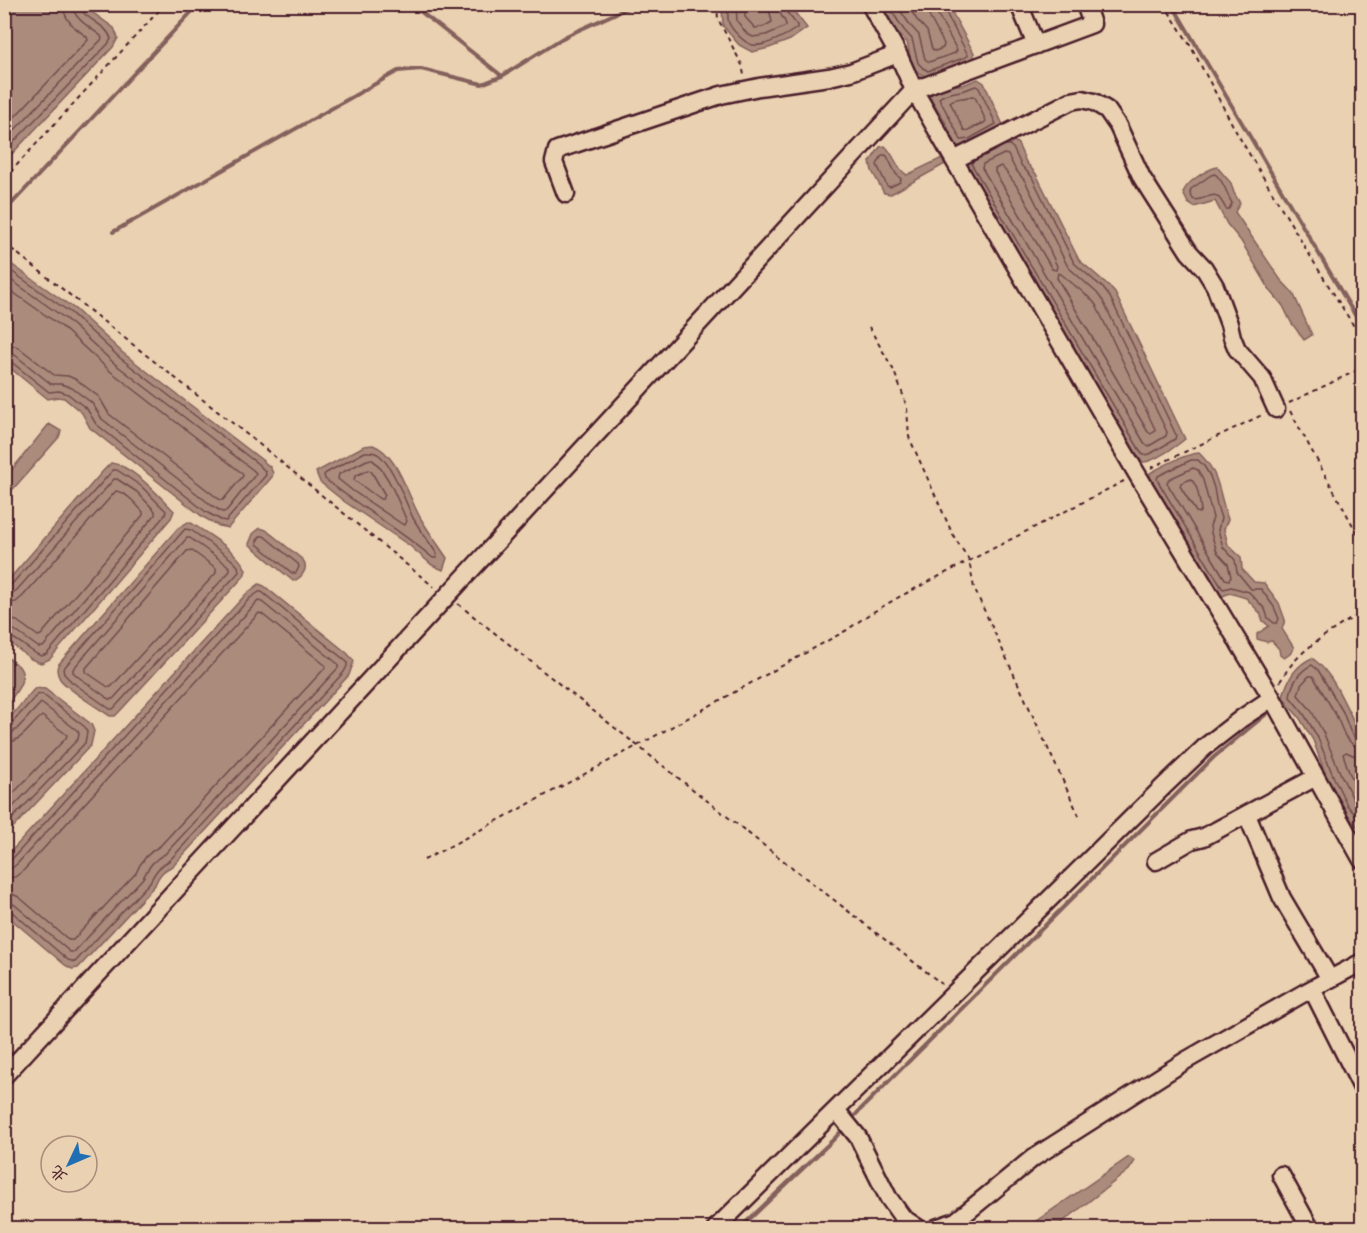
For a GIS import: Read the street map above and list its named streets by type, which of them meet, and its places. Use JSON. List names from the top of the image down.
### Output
{
  "north": "bottom left"
}
